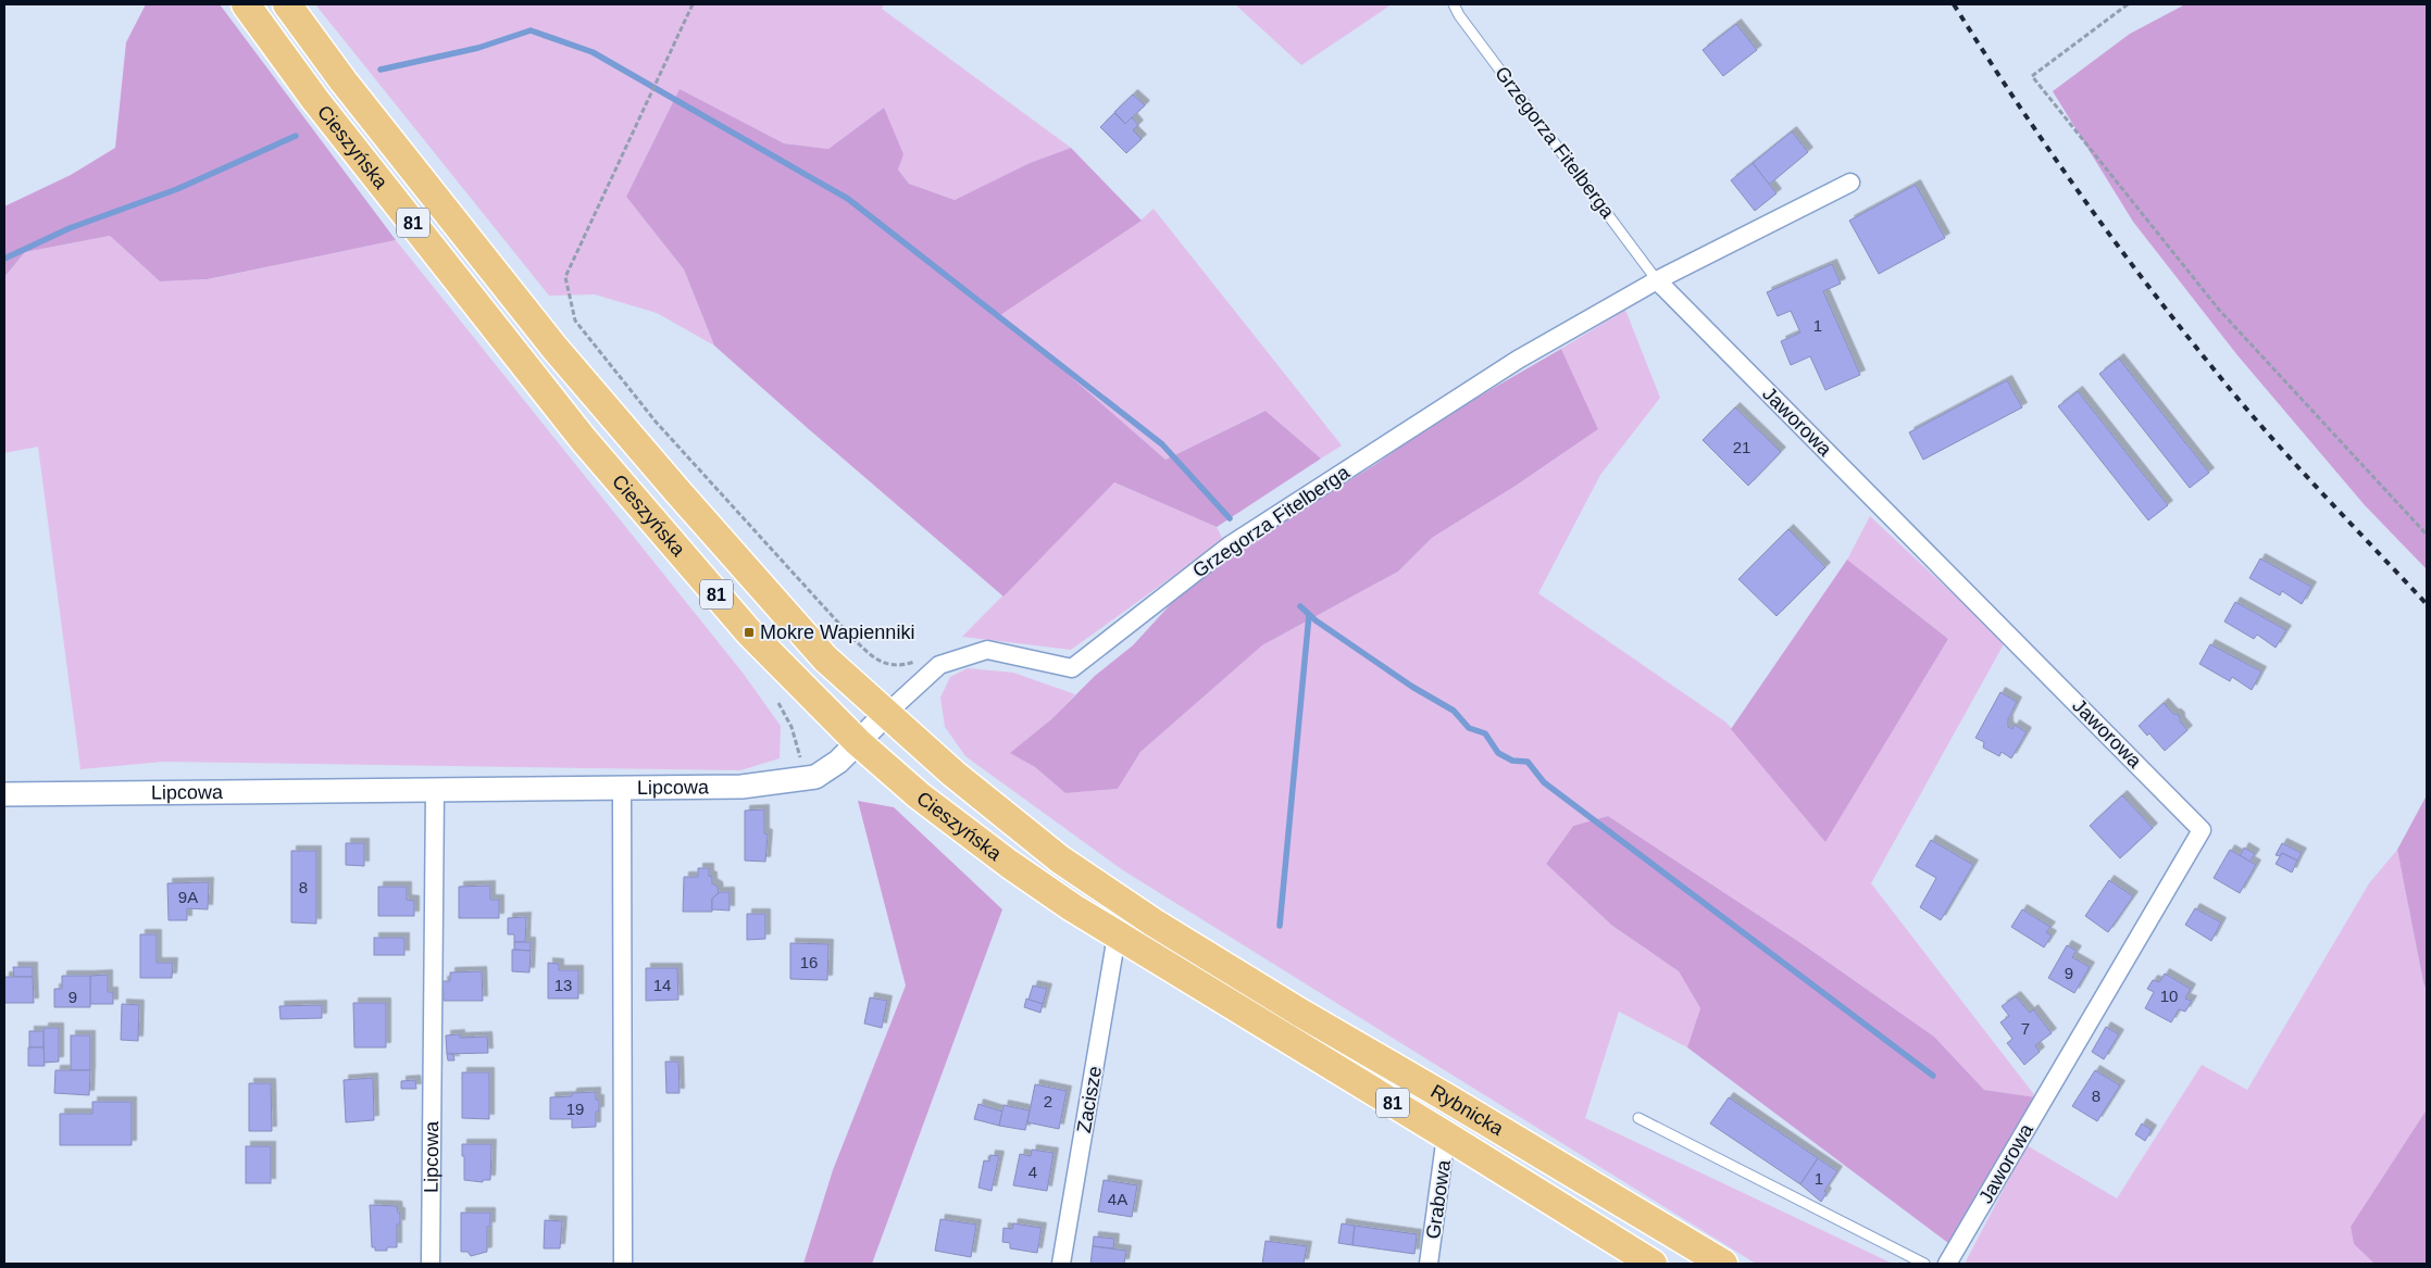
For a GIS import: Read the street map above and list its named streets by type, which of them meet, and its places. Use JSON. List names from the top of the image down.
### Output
{
  "streets": {
    "main road": ["Cieszyńska", "81", "Rybnicka"],
    "street": [
      "Grzegorza Fitelberga",
      "Jaworowa",
      "Lipcowa",
      "Zacisze",
      "Grabowa"
    ]
  },
  "crossings": [
    ["Grzegorza Fitelberga", "Cieszyńska"],
    ["Grzegorza Fitelberga", "Jaworowa"],
    ["Grzegorza Fitelberga", "Lipcowa"],
    ["Cieszyńska", "Lipcowa"],
    ["Cieszyńska", "Zacisze"],
    ["Cieszyńska", "Rybnicka"],
    ["Zacisze", "Rybnicka"],
    ["Rybnicka", "Grabowa"]
  ],
  "places": {
    "transit": ["Mokre Wapienniki"]
  },
  "house_numbers": [
    "1",
    "21",
    "8",
    "9A",
    "16",
    "9",
    "13",
    "14",
    "10",
    "9",
    "7",
    "8",
    "2",
    "19",
    "4",
    "1",
    "4A"
  ]
}
